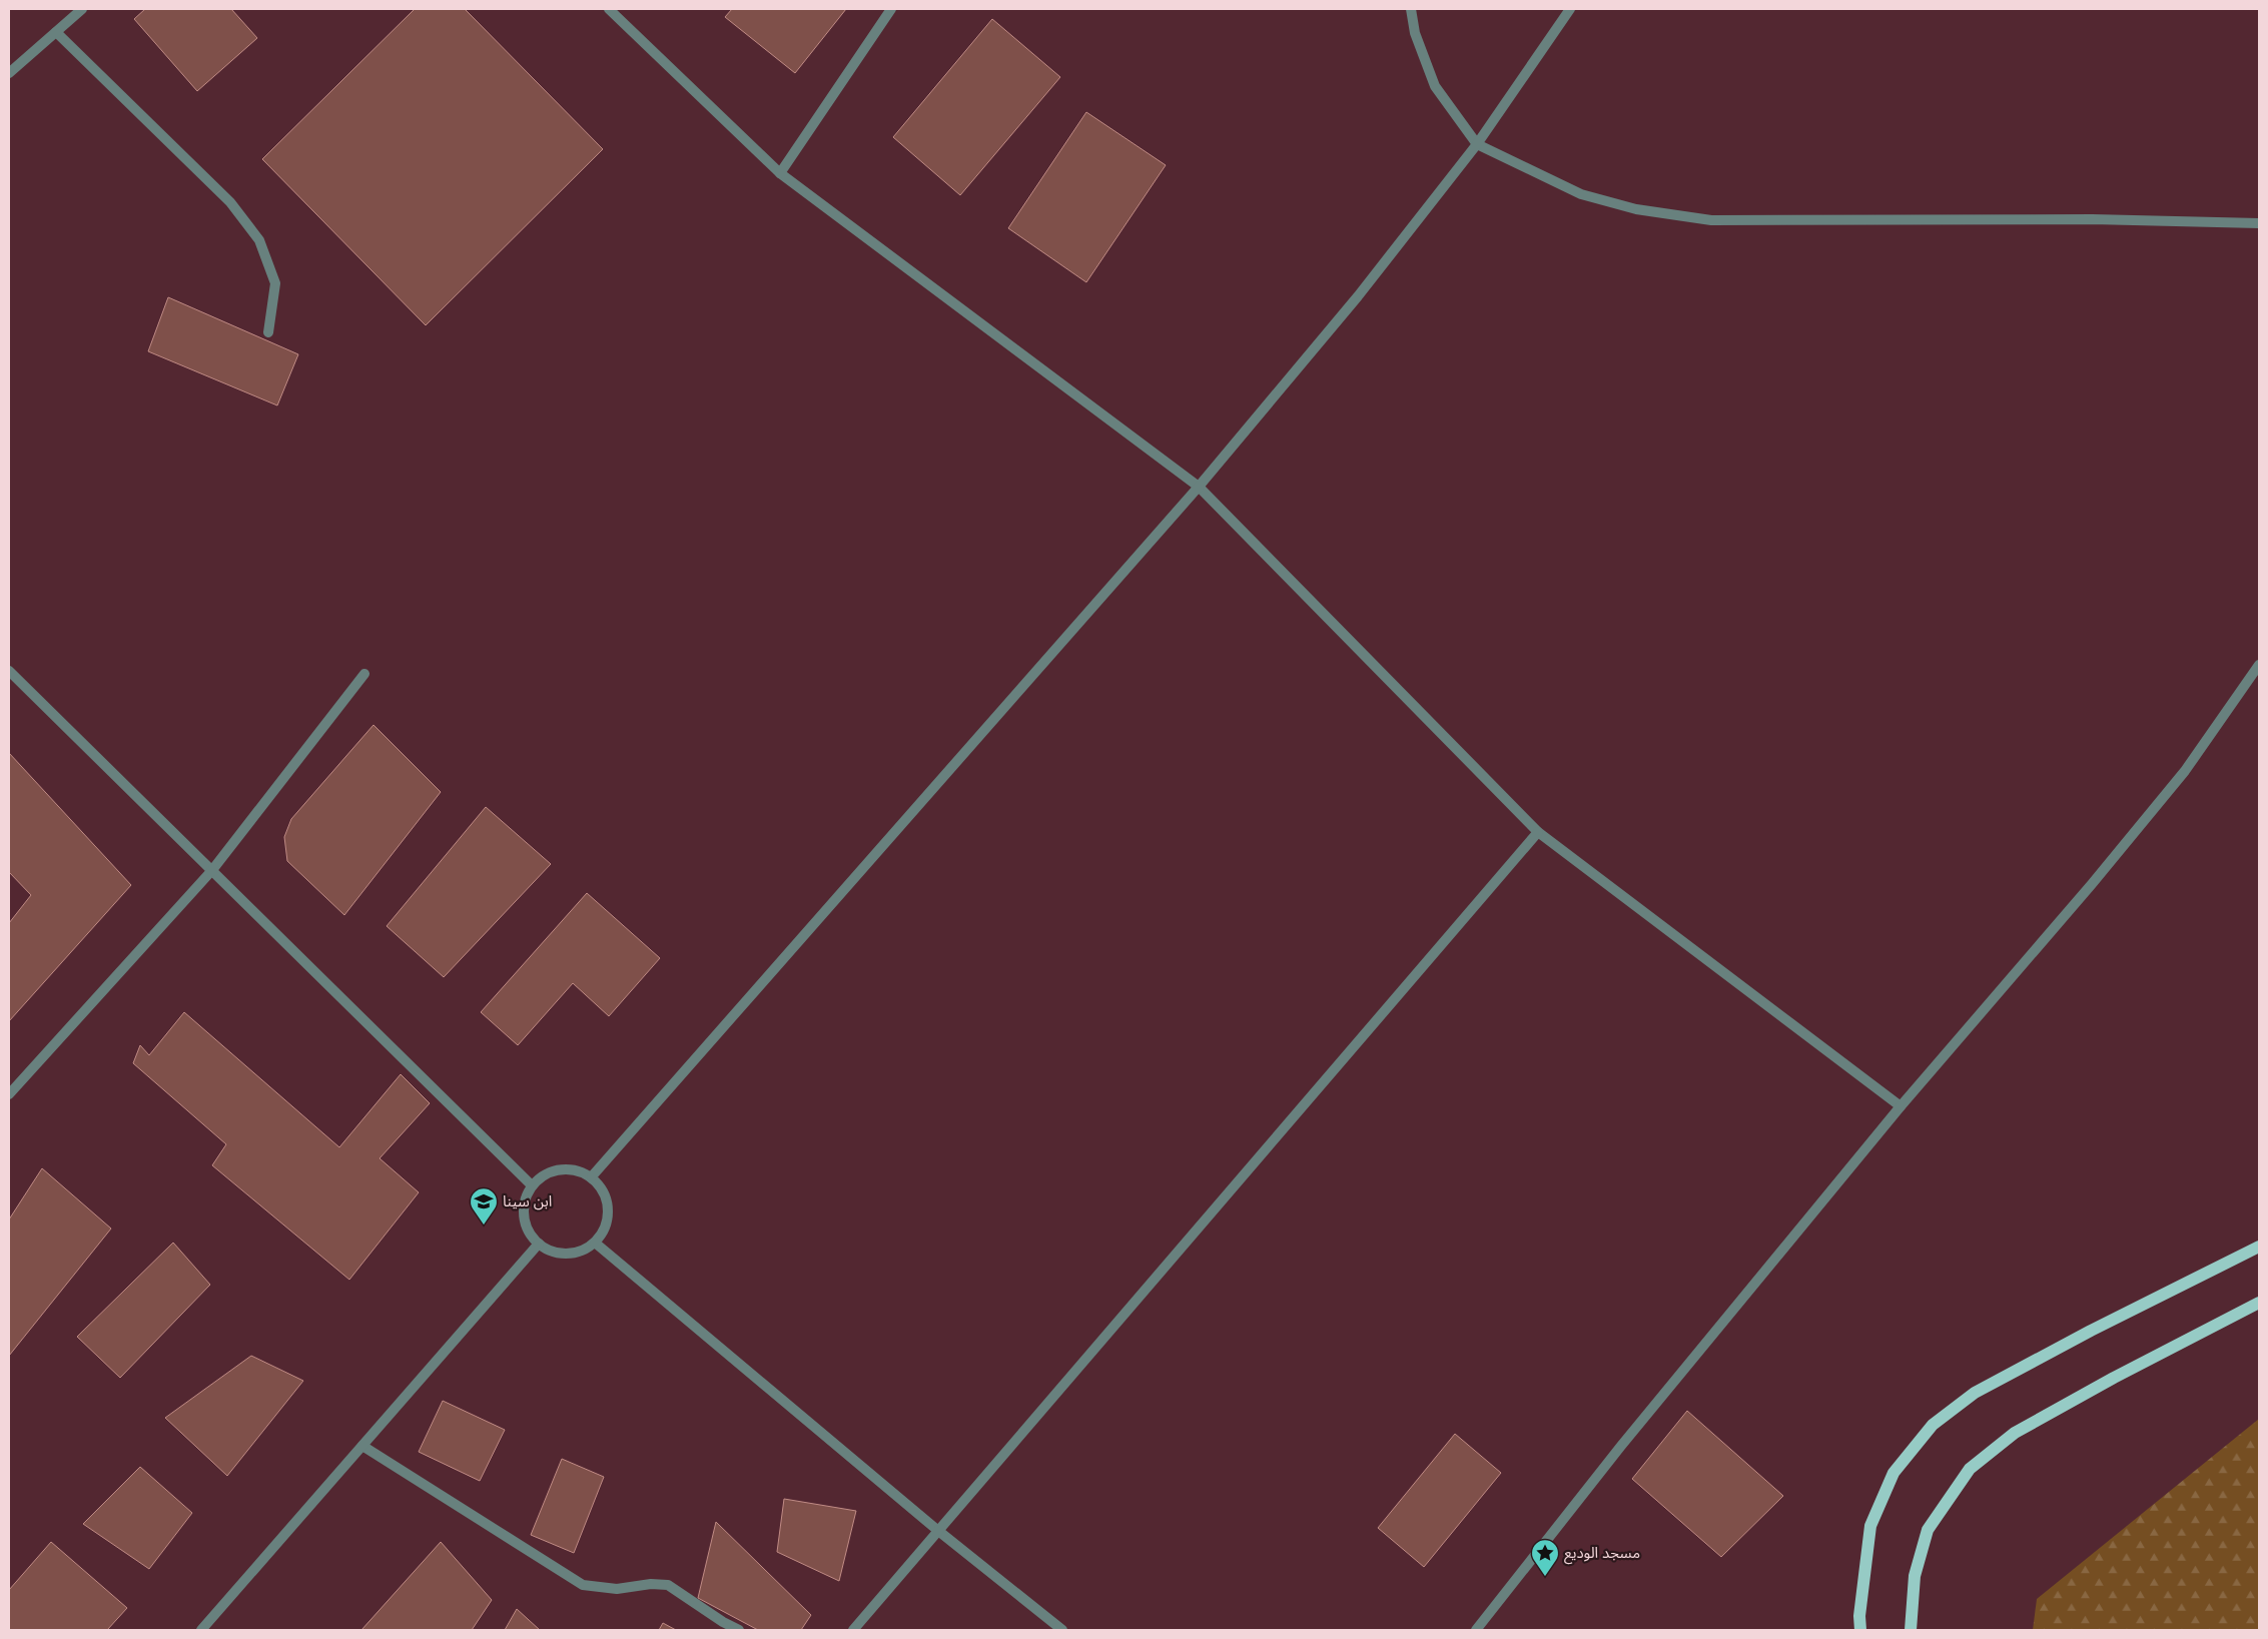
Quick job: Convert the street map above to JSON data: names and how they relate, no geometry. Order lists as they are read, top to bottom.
{
  "places": {
    "school or university": ["ابن سينا"],
    "place": ["مسجد الوديع"]
  }
}
